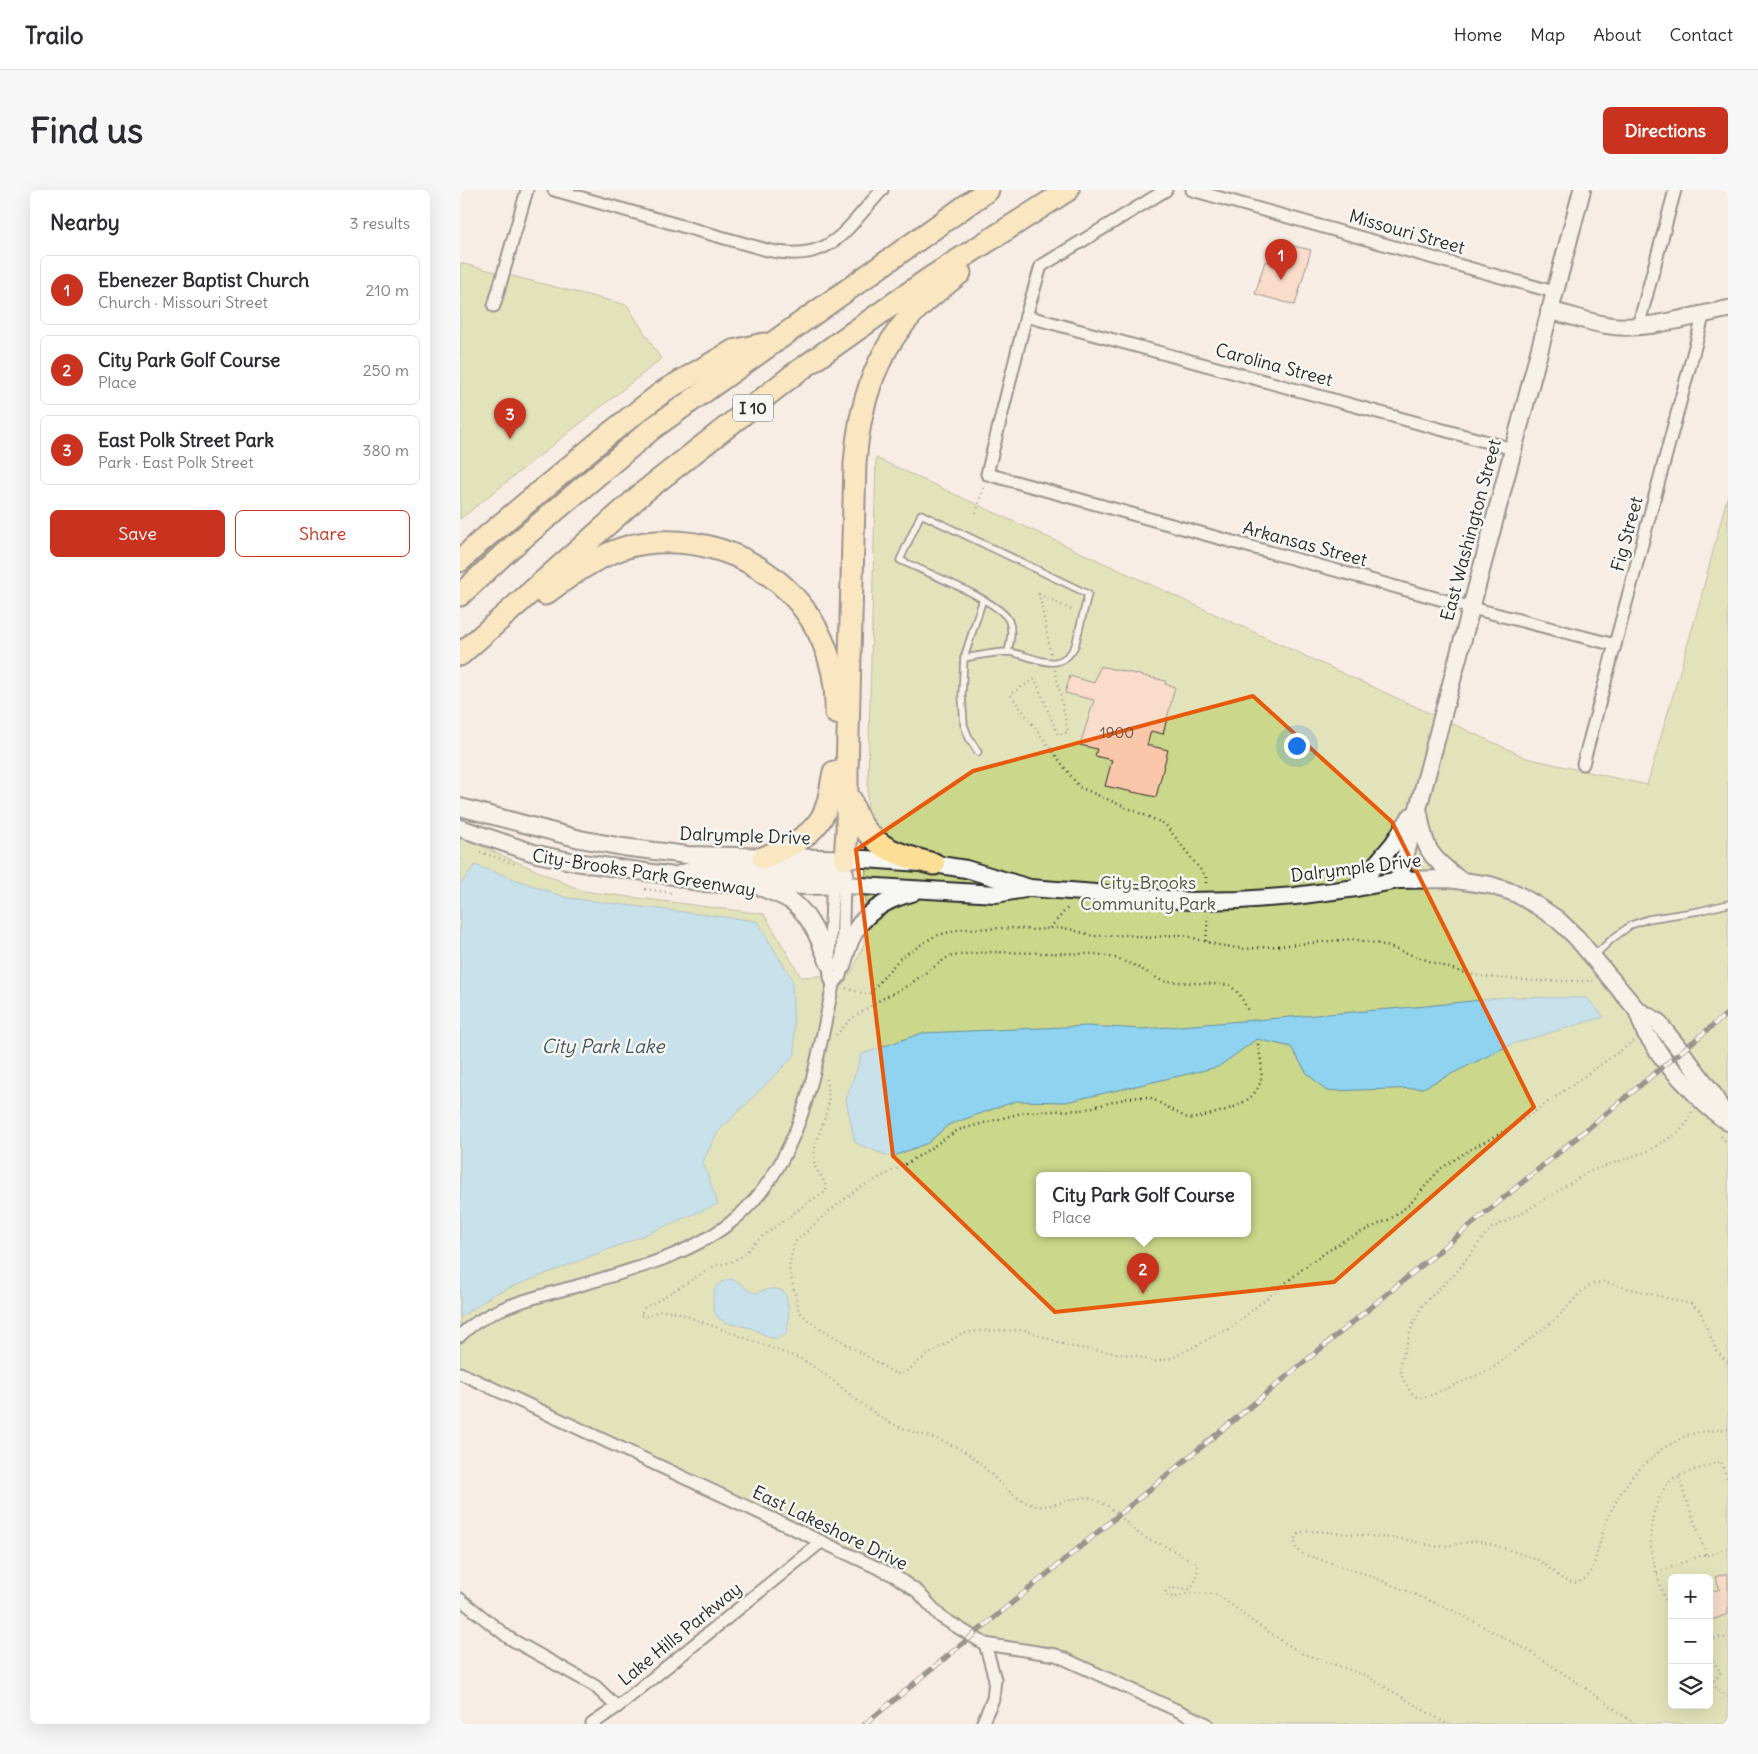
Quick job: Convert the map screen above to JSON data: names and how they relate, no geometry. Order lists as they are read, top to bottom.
{
  "streets": {
    "highway": ["I 10"],
    "street": [
      "Missouri Street",
      "Carolina Street",
      "East Washington Street",
      "Fig Street",
      "Arkansas Street",
      "Dalrymple Drive",
      "East Lakeshore Drive",
      "Lake Hills Parkway"
    ],
    "path": ["City-Brooks Park Greenway"]
  },
  "crossings": [
    ["Missouri Street", "East Washington Street"],
    ["Carolina Street", "East Washington Street"],
    ["East Washington Street", "Arkansas Street"],
    ["East Washington Street", "Dalrymple Drive"],
    ["Fig Street", "Arkansas Street"],
    ["East Lakeshore Drive", "Lake Hills Parkway"]
  ],
  "water": ["City Park Lake"],
  "parks": ["City-Brooks Community Park"],
  "house_numbers": ["1900"],
  "page": {
    "header": "Trailo",
    "nav": [
      "Home",
      "Map",
      "About",
      "Contact"
    ],
    "buttons": [
      "Directions",
      ["Save", "Share"]
    ],
    "title": "Find us",
    "heading": ["Nearby", "3 results"],
    "pins": ["1", "3", "2"],
    "list": [
      {
        "mark": "1",
        "name": "Ebenezer Baptist Church",
        "note": "Church · Missouri Street",
        "value": "210 m"
      },
      {
        "mark": "2",
        "name": "City Park Golf Course",
        "note": "Place",
        "value": "250 m"
      },
      {
        "mark": "3",
        "name": "East Polk Street Park",
        "note": "Park · East Polk Street",
        "value": "380 m"
      }
    ],
    "popup": ["City Park Golf Course", "Place"],
    "map_buttons": ["+", "−"]
  }
}
